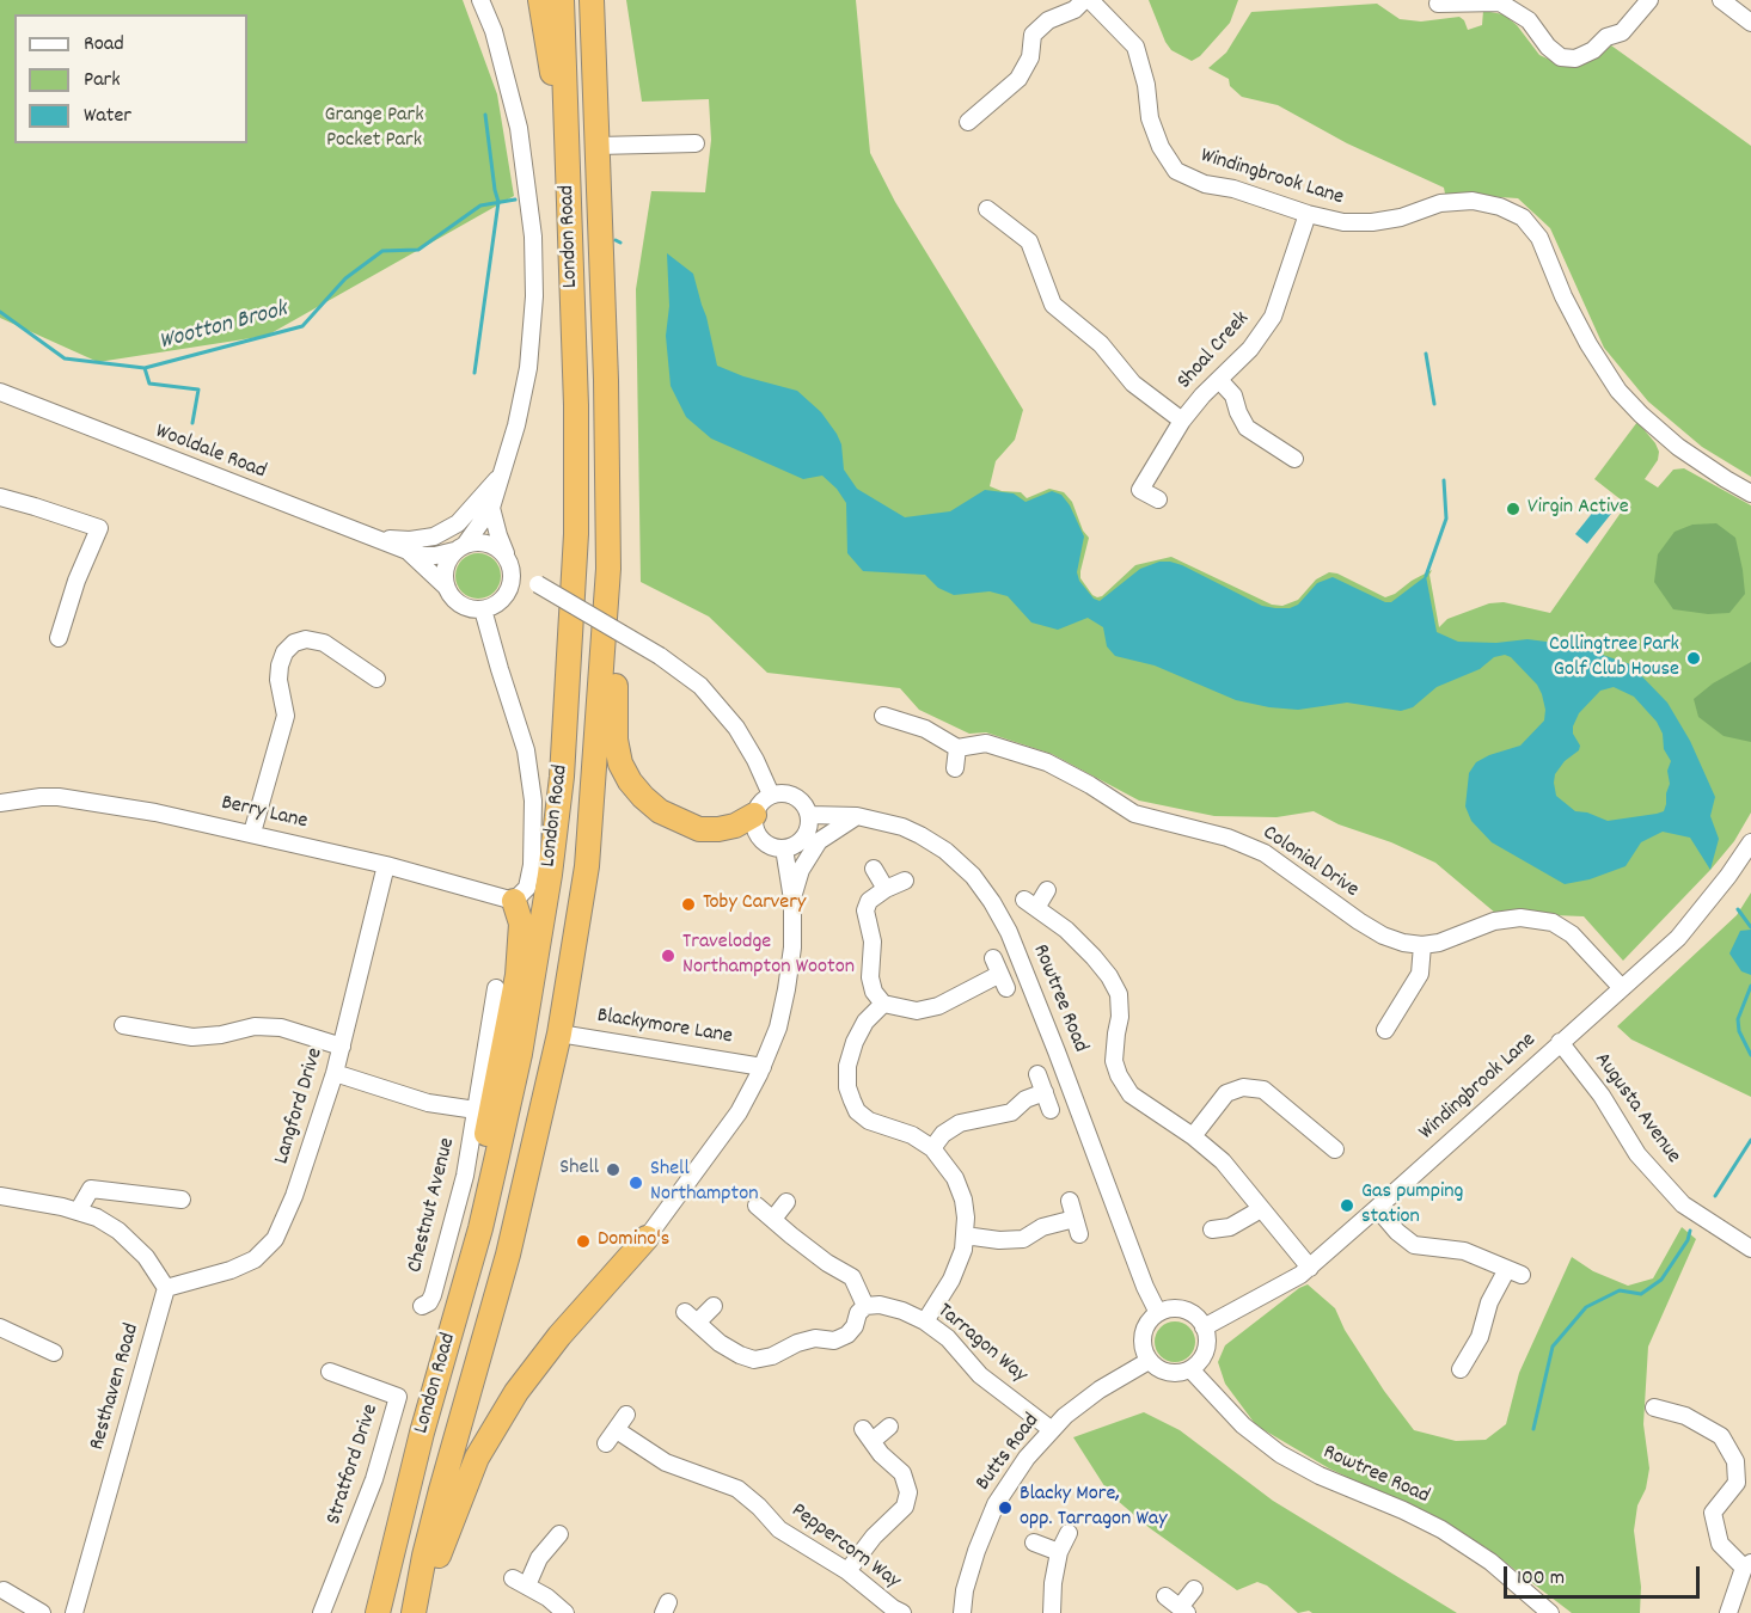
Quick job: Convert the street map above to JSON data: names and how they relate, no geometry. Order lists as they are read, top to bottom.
{
  "streets": {
    "highway": ["London Road"],
    "street": [
      "Windingbrook Lane",
      "Shoal Creek",
      "Wooldale Road",
      "Berry Lane",
      "Colonial Drive",
      "Rowtree Road",
      "Blackymore Lane",
      "Langford Drive",
      "Augusta Avenue",
      "Chestnut Avenue",
      "Tarragon Way",
      "Resthaven Road",
      "Butts Road",
      "Stratford Drive",
      "Peppercorn Way"
    ]
  },
  "crossings": [
    ["Windingbrook Lane", "Shoal Creek"],
    ["Windingbrook Lane", "Colonial Drive"],
    ["Windingbrook Lane", "Rowtree Road"],
    ["Windingbrook Lane", "Augusta Avenue"],
    ["Windingbrook Lane", "Butts Road"],
    ["London Road", "Blackymore Lane"],
    ["Berry Lane", "Langford Drive"],
    ["Rowtree Road", "Butts Road"],
    ["Langford Drive", "Chestnut Avenue"],
    ["Langford Drive", "Resthaven Road"],
    ["Tarragon Way", "Butts Road"]
  ],
  "water": ["Wootton Brook"],
  "parks": ["Grange Park Pocket Park"],
  "places": [
    "Virgin Active",
    "Collingtree Park Golf Club House",
    "Toby Carvery",
    "Travelodge Northampton Wooton",
    "Shell",
    "Shell Northampton",
    "Gas pumping station",
    "Domino's",
    "Blacky More, opp. Tarragon Way"
  ],
  "legend": ["Road", "Park", "Water"],
  "scale_bar": "100 m"
}
